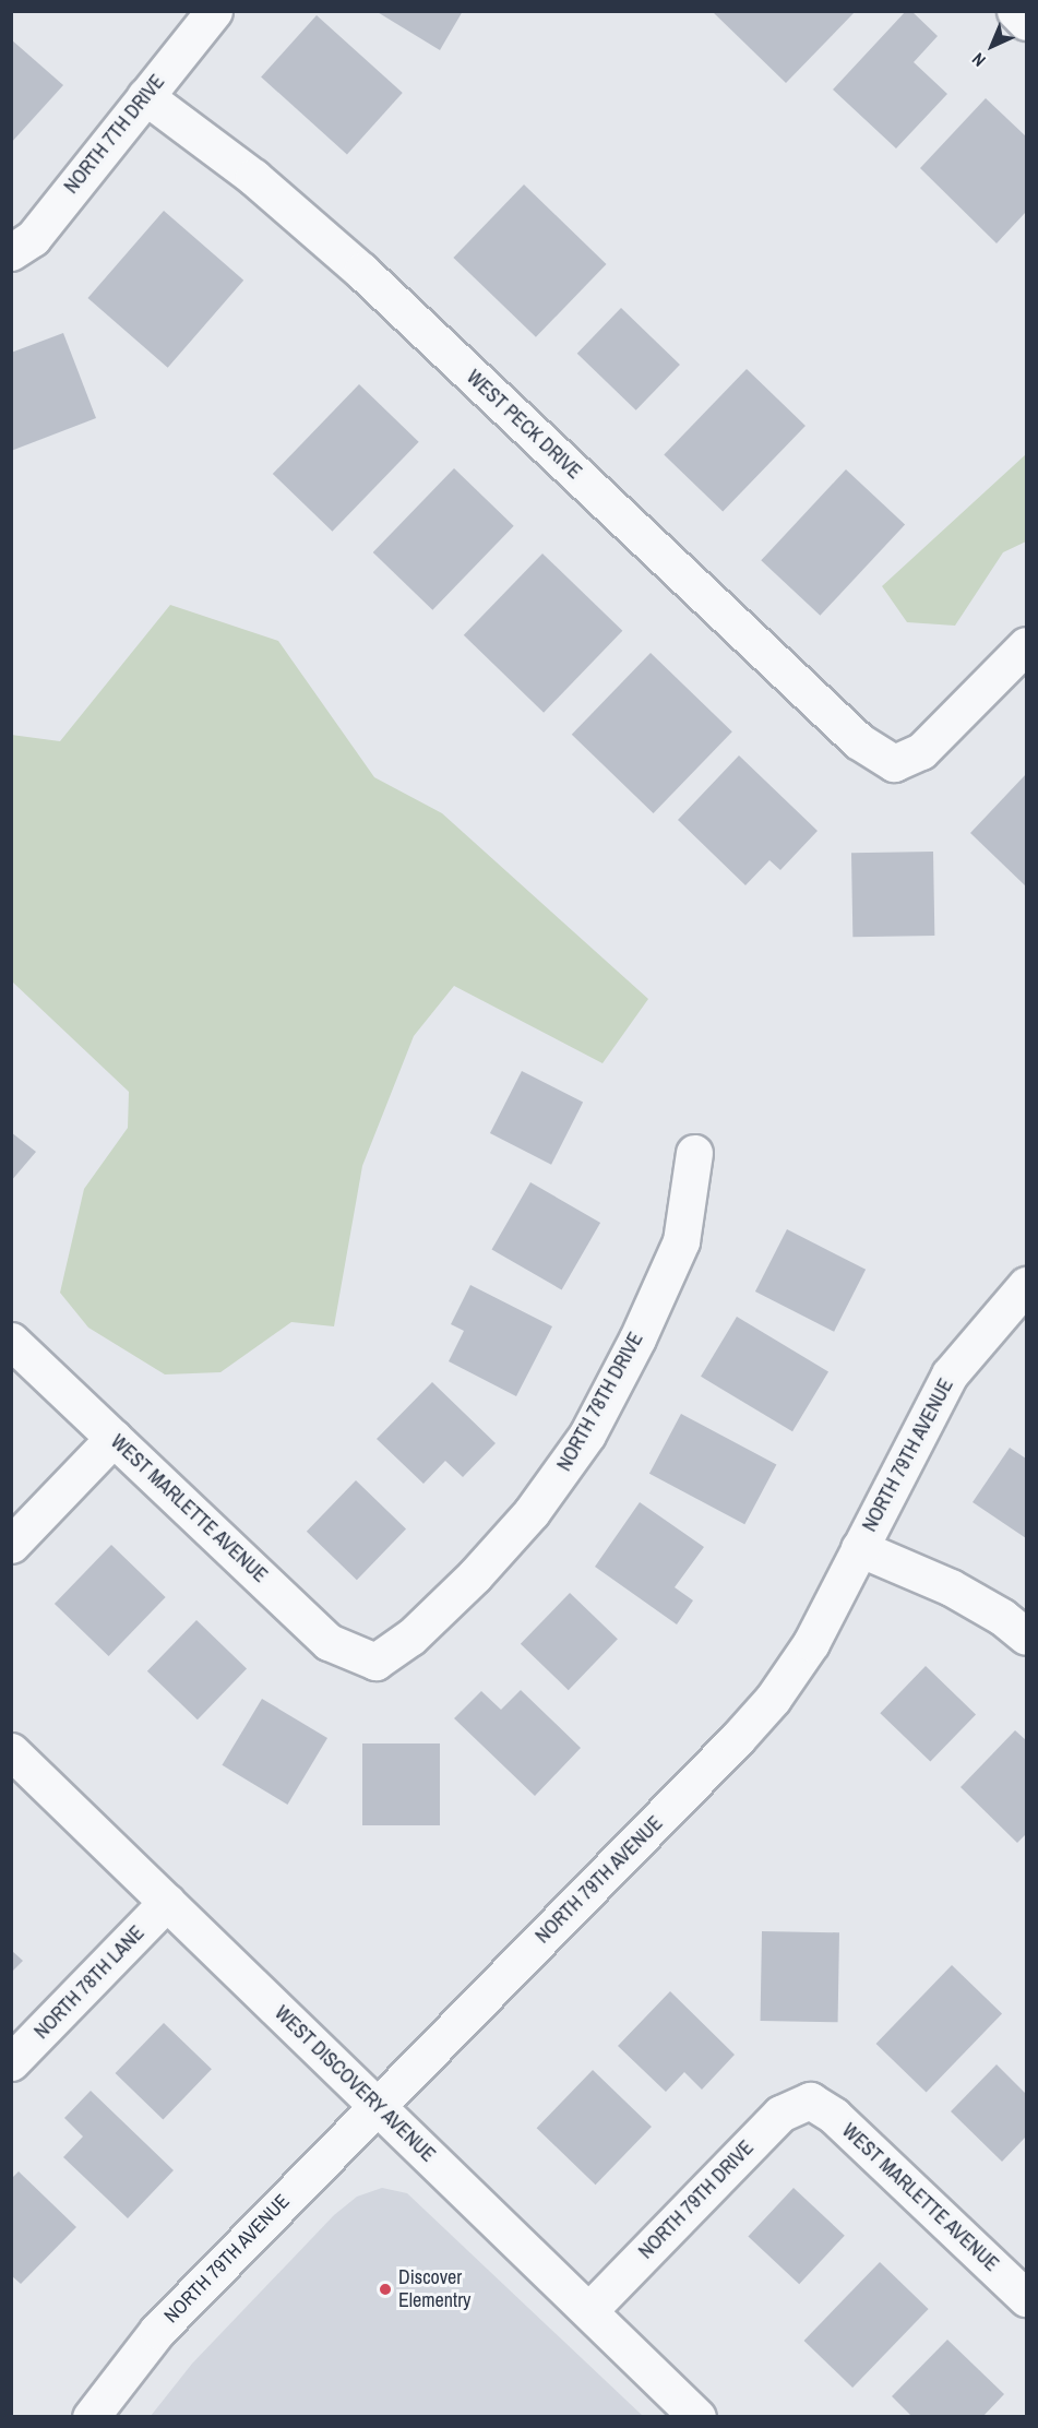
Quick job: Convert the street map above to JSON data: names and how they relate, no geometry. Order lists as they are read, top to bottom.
{
  "streets": {
    "street": [
      "NORTH 7TH DRIVE",
      "WEST PECK DRIVE",
      "NORTH 78TH DRIVE",
      "NORTH 79TH AVENUE",
      "WEST MARLETTE AVENUE",
      "NORTH 78TH LANE",
      "WEST DISCOVERY AVENUE",
      "NORTH 79TH DRIVE"
    ]
  },
  "crossings": [
    ["NORTH 7TH DRIVE", "WEST PECK DRIVE"],
    ["NORTH 78TH DRIVE", "WEST MARLETTE AVENUE"],
    ["NORTH 79TH AVENUE", "WEST DISCOVERY AVENUE"],
    ["WEST MARLETTE AVENUE", "NORTH 79TH DRIVE"],
    ["NORTH 78TH LANE", "WEST DISCOVERY AVENUE"],
    ["WEST DISCOVERY AVENUE", "NORTH 79TH DRIVE"]
  ],
  "places": ["Discover Elementry"],
  "north": "bottom left"
}
